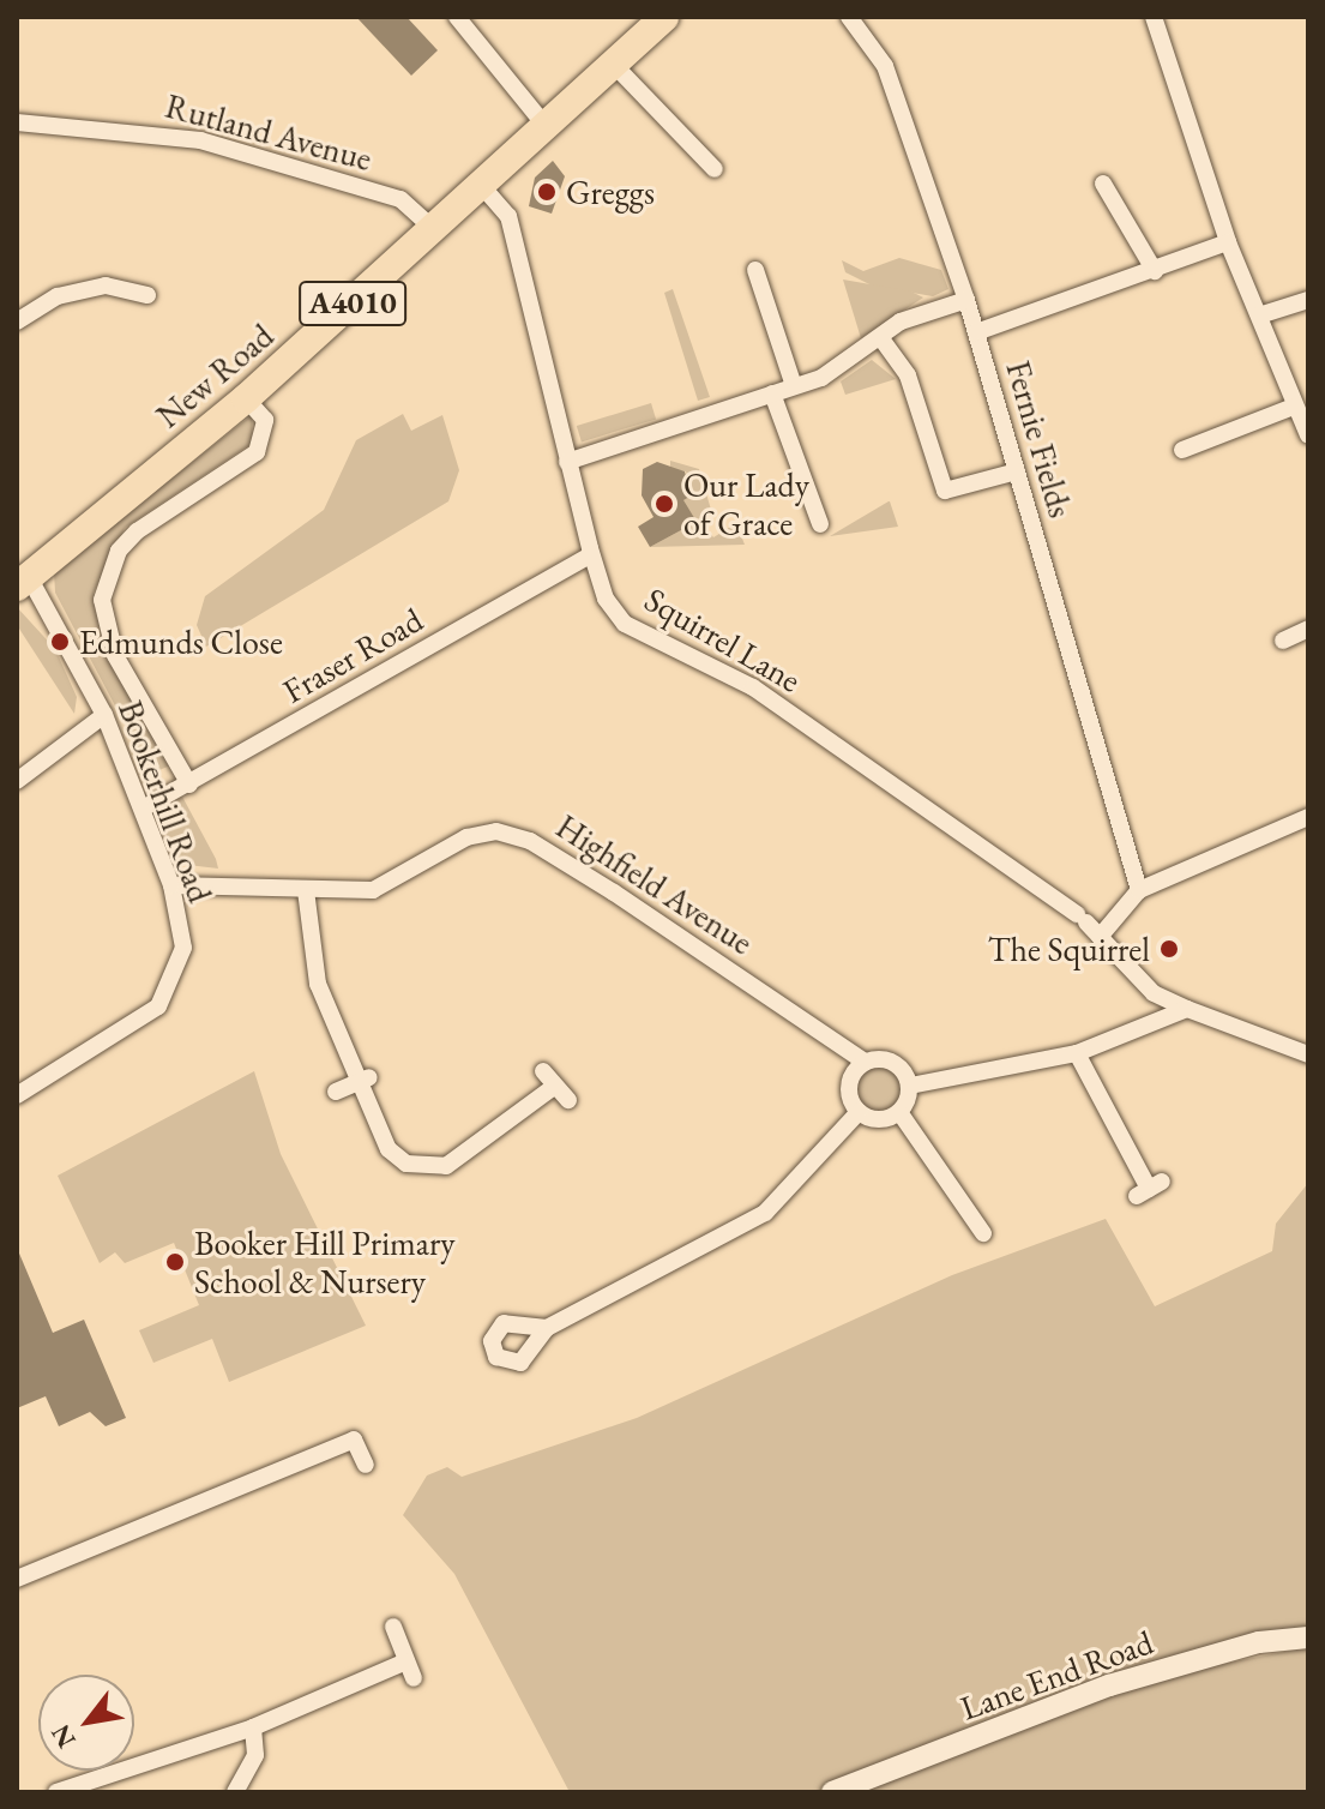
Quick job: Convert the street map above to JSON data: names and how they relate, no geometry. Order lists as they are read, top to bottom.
{
  "streets": {
    "highway": ["A4010", "New Road"],
    "street": [
      "Rutland Avenue",
      "Fernie Fields",
      "Squirrel Lane",
      "Fraser Road",
      "Bookerhill Road",
      "Highfield Avenue",
      "Lane End Road"
    ]
  },
  "crossings": [
    ["Rutland Avenue", "New Road"],
    ["New Road", "Squirrel Lane"],
    ["New Road", "Bookerhill Road"],
    ["Squirrel Lane", "Fraser Road"],
    ["Fraser Road", "Bookerhill Road"],
    ["Bookerhill Road", "Highfield Avenue"]
  ],
  "places": [
    "Greggs",
    "Our Lady of Grace",
    "Edmunds Close",
    "The Squirrel",
    "Booker Hill Primary School & Nursery"
  ],
  "north": "bottom left"
}
